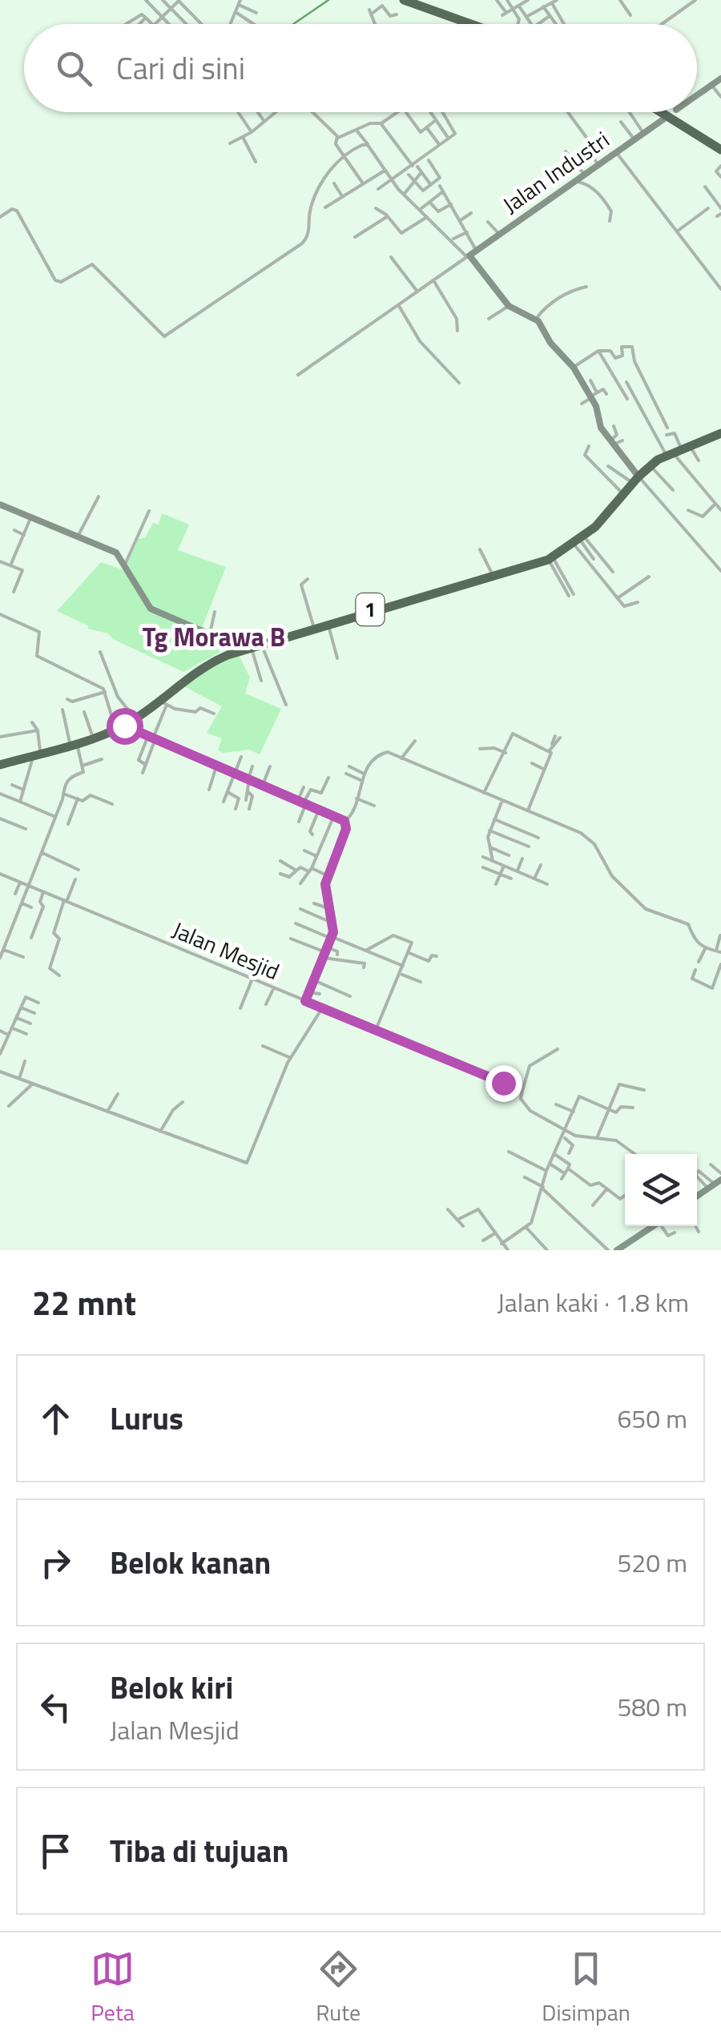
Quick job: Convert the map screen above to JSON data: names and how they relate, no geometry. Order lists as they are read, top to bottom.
{
  "streets": {
    "highway": ["1"],
    "street": ["Jalan Industri", "Jalan Mesjid"]
  },
  "districts": ["Tg Morawa B"],
  "page": {
    "search": "Cari di sini",
    "heading": ["22 mnt", "Jalan kaki · 1.8 km"],
    "list": [
      ["Lurus", "650 m"],
      ["Belok kanan", "520 m"],
      ["Belok kiri", "Jalan Mesjid", "580 m"],
      "Tiba di tujuan"
    ],
    "nav": ["Peta", "Rute", "Disimpan"]
  }
}
